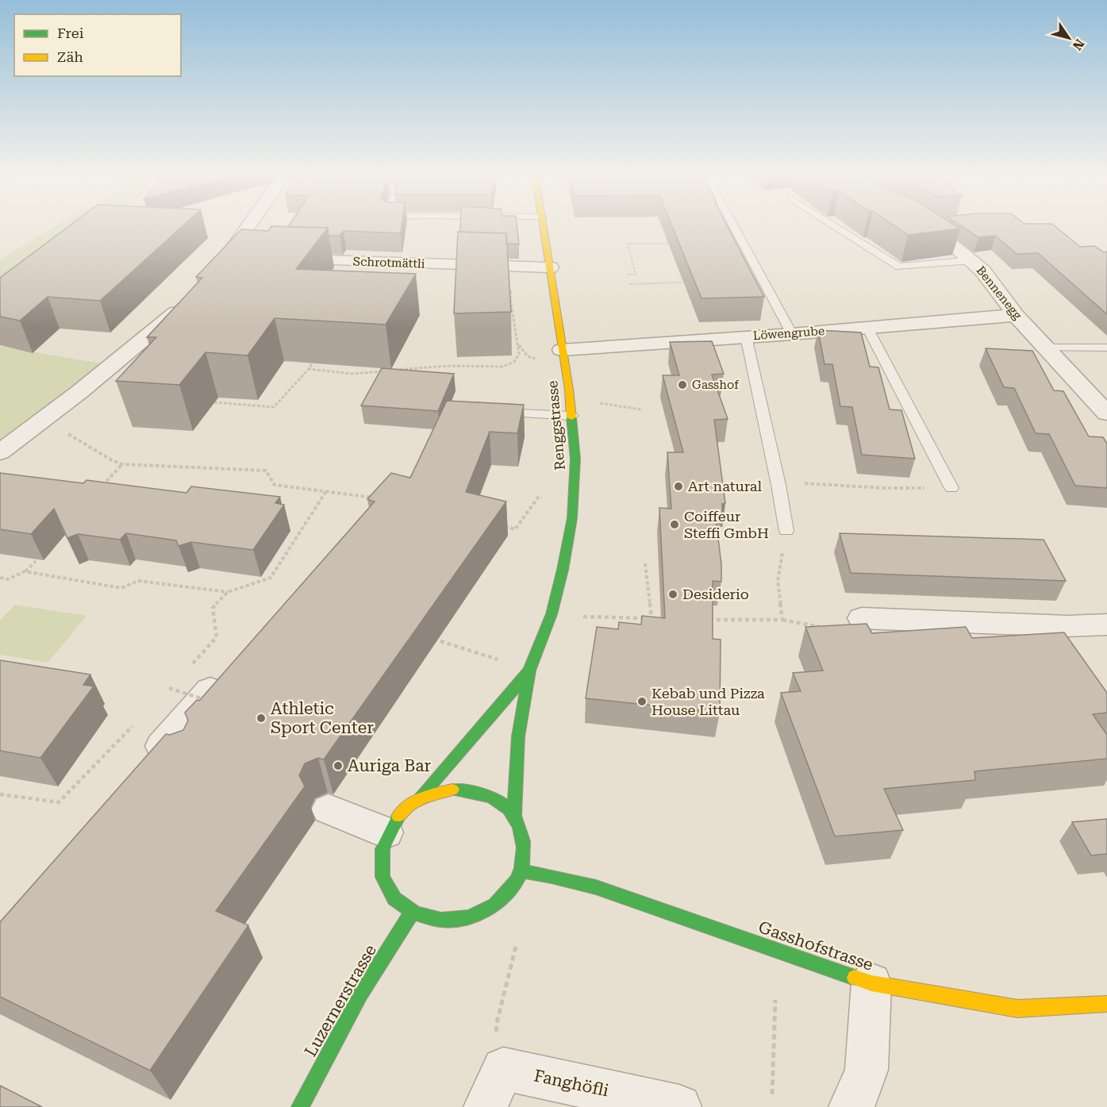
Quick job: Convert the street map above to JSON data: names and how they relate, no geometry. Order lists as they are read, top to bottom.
{
  "streets": {
    "main road": ["Renggstrasse", "Gasshofstrasse", "Luzernerstrasse"],
    "street": [
      "Schrotmättli",
      "Bennenegg",
      "Löwengrube",
      "Fanghöfli"
    ]
  },
  "crossings": [
    ["Schrotmättli", "Renggstrasse"],
    ["Bennenegg", "Löwengrube"],
    ["Löwengrube", "Renggstrasse"],
    ["Renggstrasse", "Gasshofstrasse"],
    ["Renggstrasse", "Luzernerstrasse"],
    ["Gasshofstrasse", "Luzernerstrasse"]
  ],
  "places": [
    "Gasshof",
    "Art natural",
    "Coiffeur Steffi GmbH",
    "Desiderio",
    "Kebab und Pizza House Littau",
    "Athletic Sport Center",
    "Auriga Bar"
  ],
  "legend": ["Frei", "Zäh"],
  "north": "bottom right"
}
